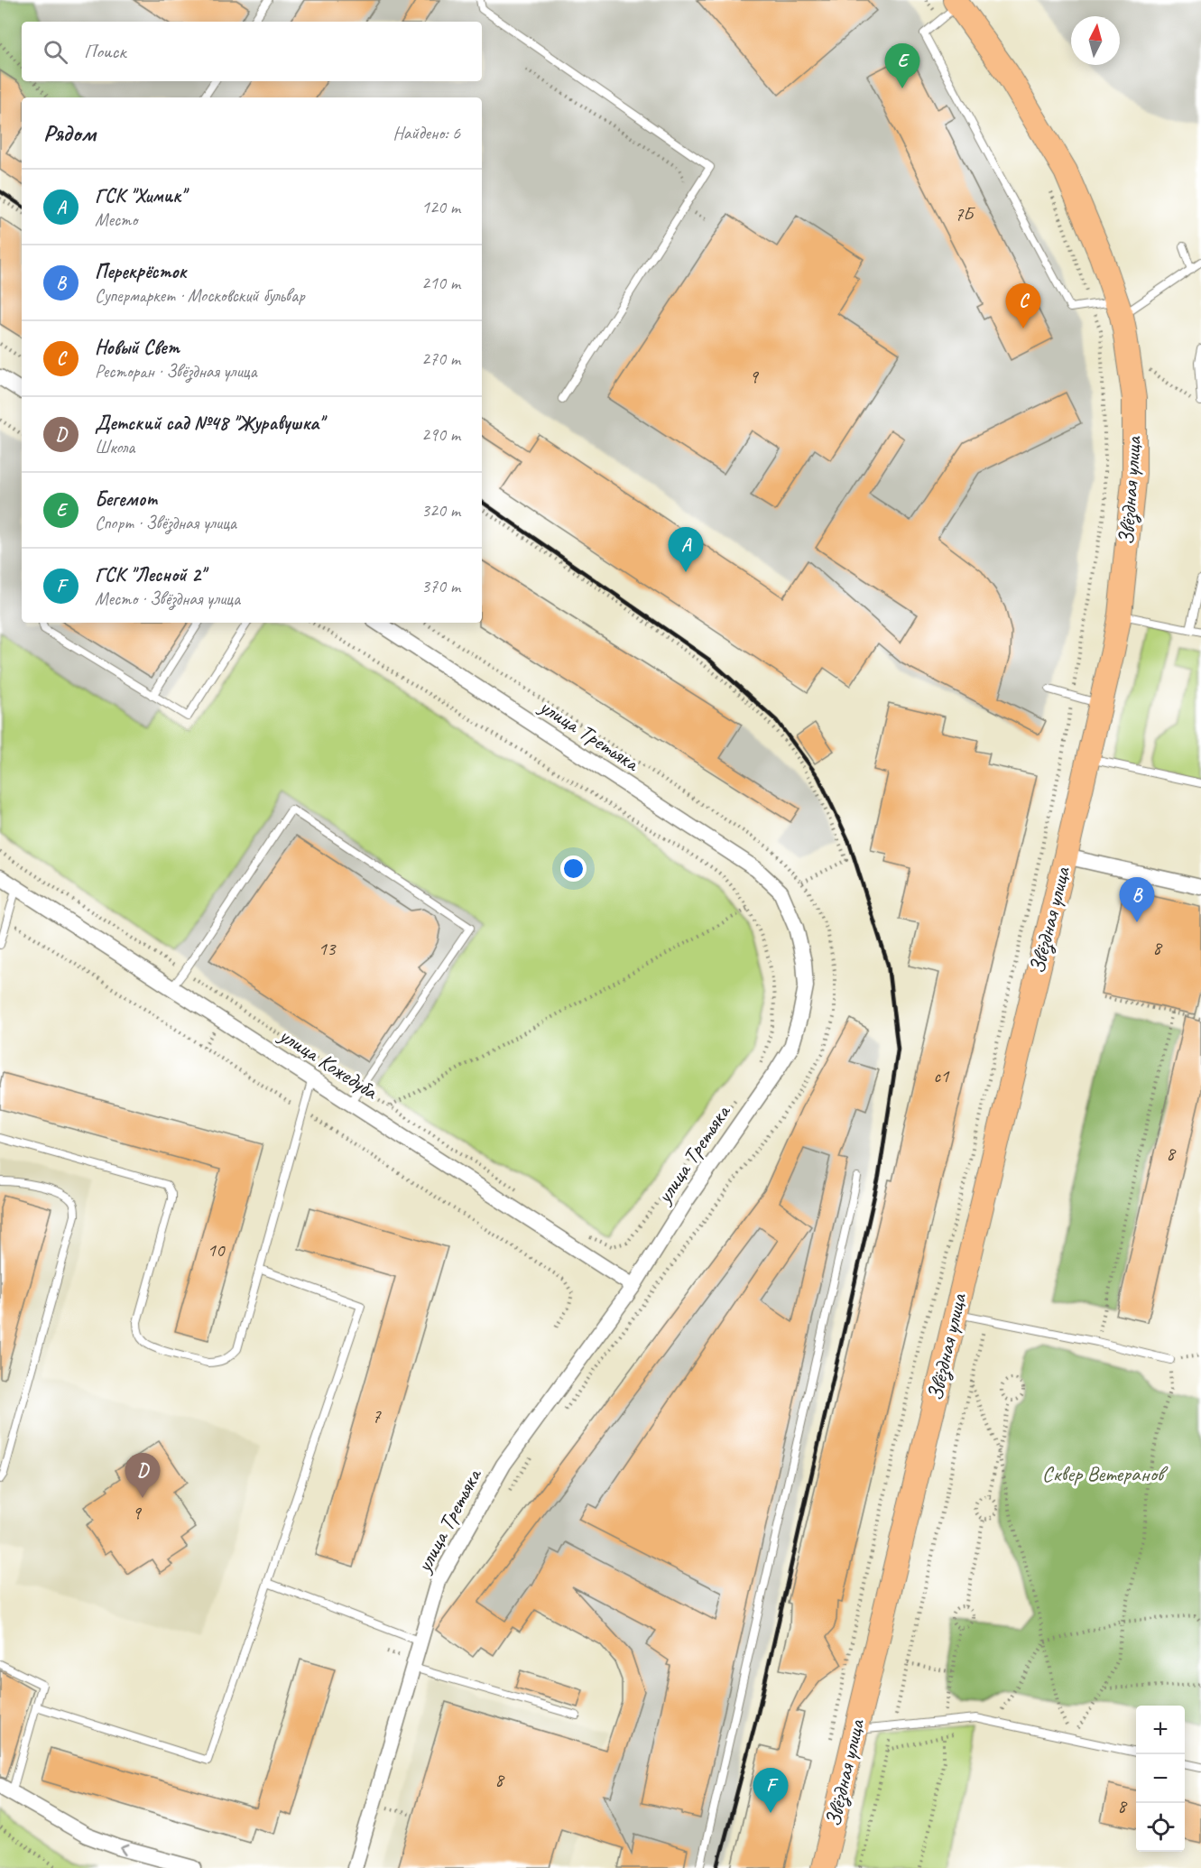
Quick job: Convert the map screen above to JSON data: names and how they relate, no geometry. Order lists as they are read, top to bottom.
{
  "streets": {
    "main road": ["Звёздная улица"],
    "street": ["улица Третьяка", "улица Кожедуба"]
  },
  "crossings": [
    ["улица Третьяка", "улица Кожедуба"]
  ],
  "parks": ["Сквер Ветеранов"],
  "house_numbers": [
    "7Б",
    "9",
    "8",
    "13",
    "c1",
    "8",
    "10",
    "7",
    "9",
    "8",
    "8"
  ],
  "north": "top",
  "page": {
    "search": "Поиск",
    "pins": [
      "E",
      "C",
      "A",
      "B",
      "D",
      "F"
    ],
    "heading": ["Рядом", "Найдено: 6"],
    "list": [
      {
        "mark": "A",
        "name": "ГСК \"Химик\"",
        "note": "Место",
        "value": "120 m"
      },
      {
        "mark": "B",
        "name": "Перекрёсток",
        "note": "Супермаркет · Московский бульвар",
        "value": "210 m"
      },
      {
        "mark": "C",
        "name": "Новый Свет",
        "note": "Ресторан · Звёздная улица",
        "value": "270 m"
      },
      {
        "mark": "D",
        "name": "Детский сад №48 \"Журавушка\"",
        "note": "Школа",
        "value": "290 m"
      },
      {
        "mark": "E",
        "name": "Бегемот",
        "note": "Спорт · Звёздная улица",
        "value": "320 m"
      },
      {
        "mark": "F",
        "name": "ГСК \"Лесной 2\"",
        "note": "Место · Звёздная улица",
        "value": "370 m"
      }
    ],
    "map_buttons": ["+", "−"]
  }
}
